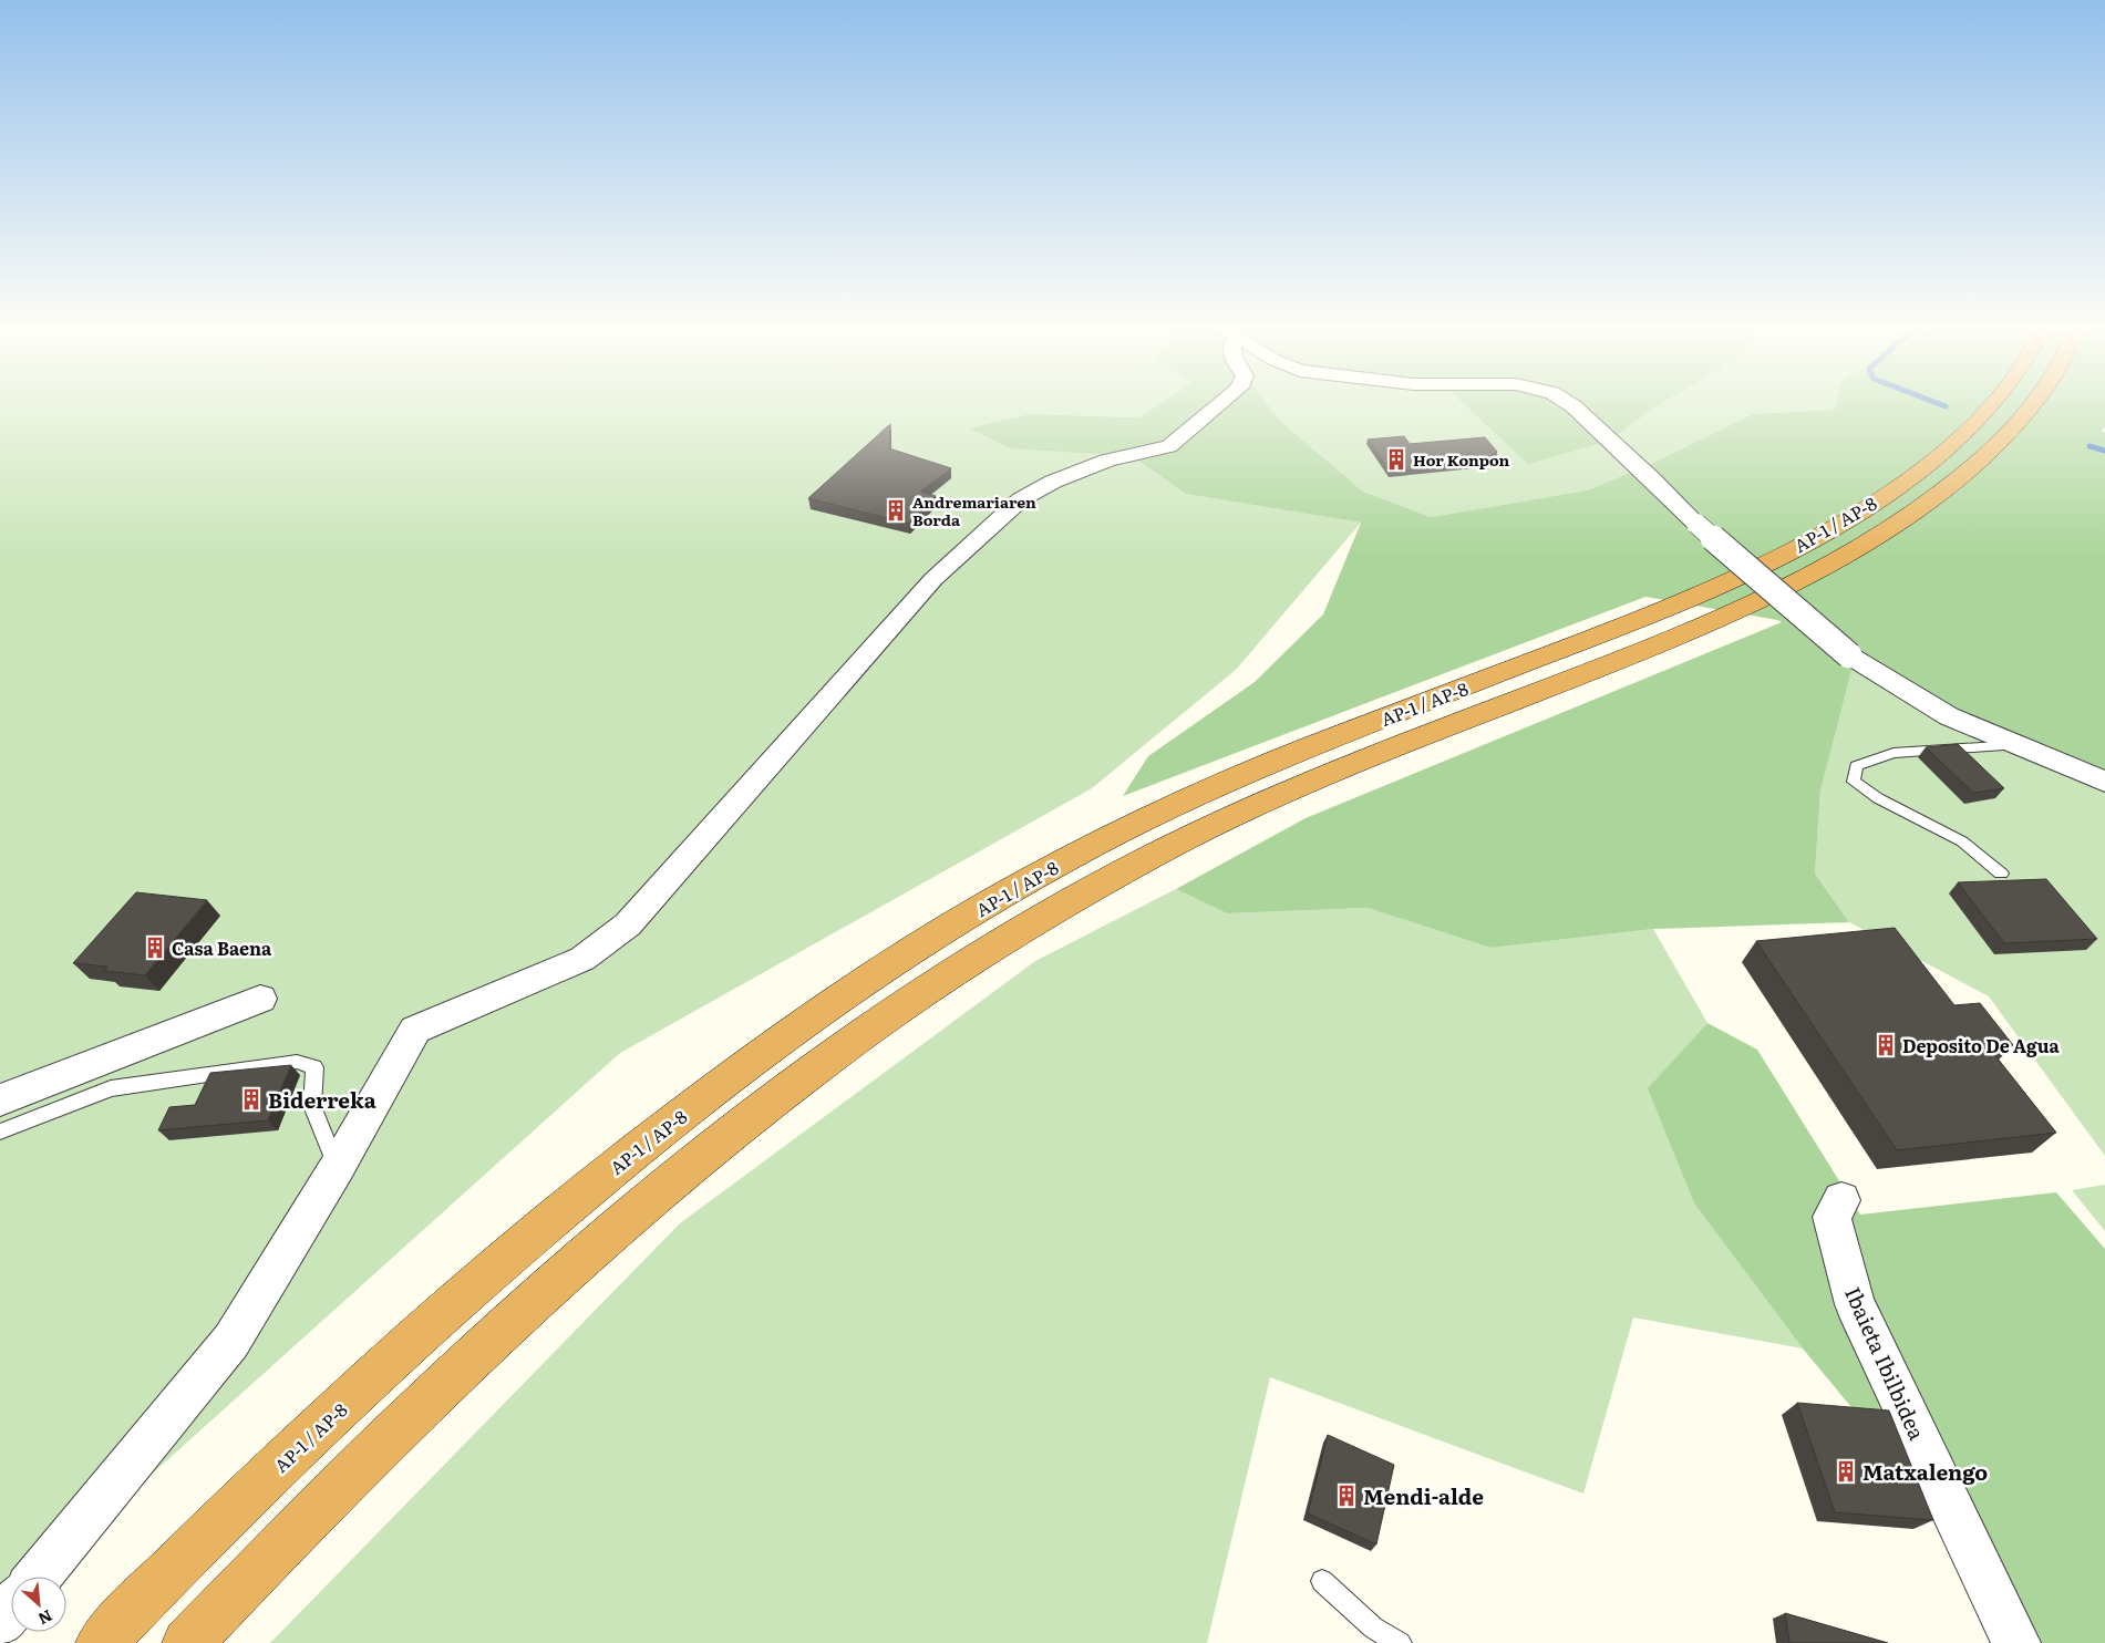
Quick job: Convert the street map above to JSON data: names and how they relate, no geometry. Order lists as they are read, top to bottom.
{
  "streets": {
    "highway": ["AP-1 / AP-8"],
    "street": ["Ibaieta Ibilbidea"]
  },
  "places": {
    "building": [
      "Hor Konpon",
      "Andremariaren Borda",
      "Casa Baena",
      "Deposito De Agua",
      "Biderreka",
      "Matxalengo",
      "Mendi-alde"
    ]
  },
  "north": "bottom right"
}
